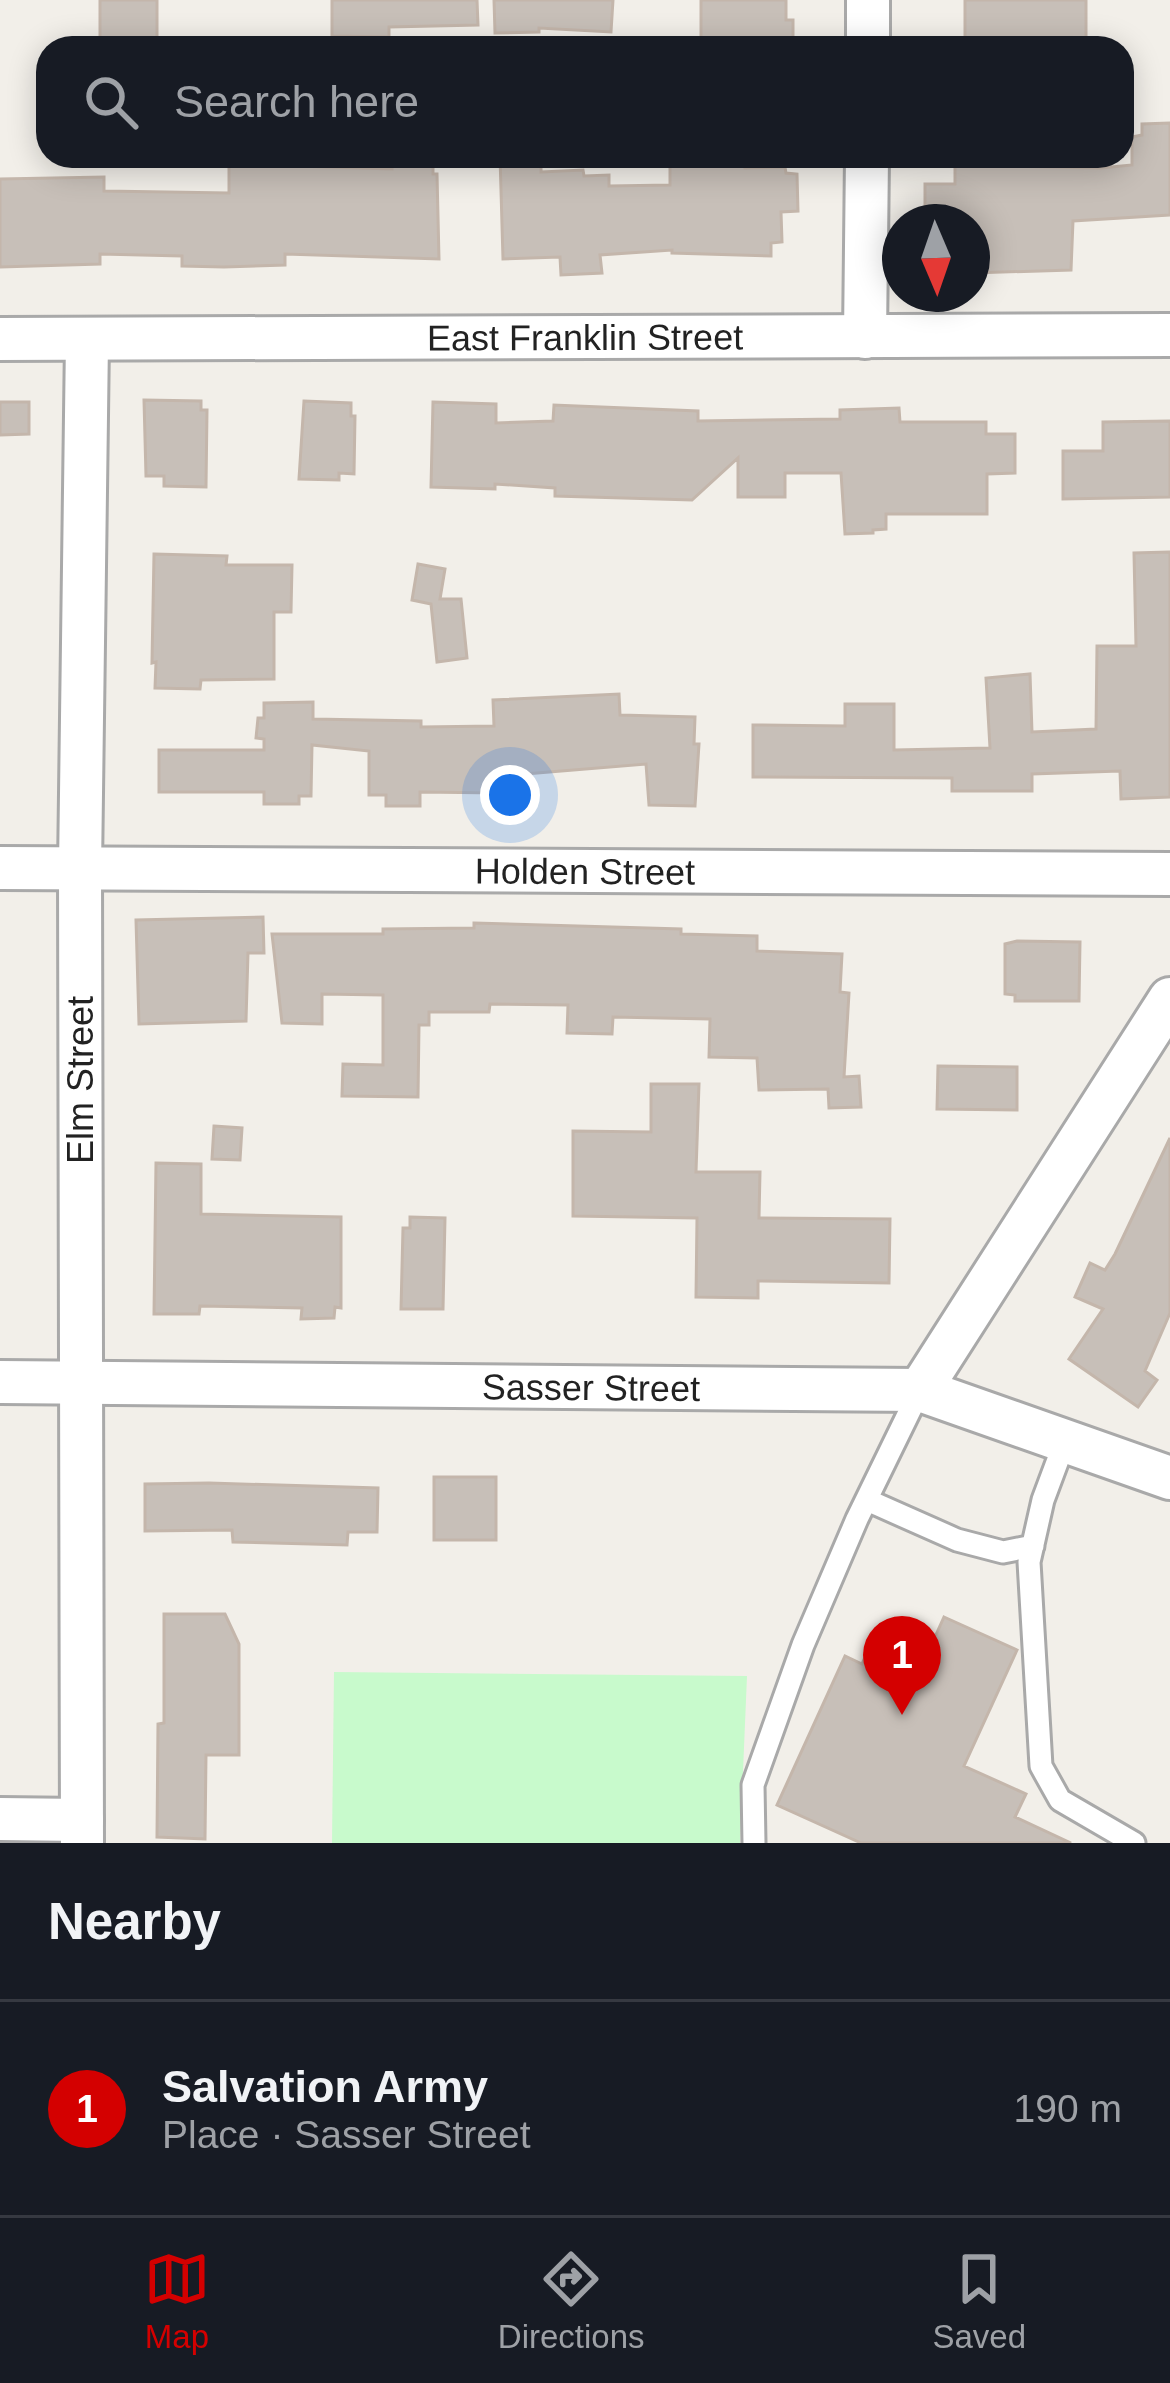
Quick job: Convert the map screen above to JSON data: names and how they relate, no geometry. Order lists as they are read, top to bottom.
{
  "streets": {
    "street": [
      "East Franklin Street",
      "Holden Street",
      "Elm Street",
      "Sasser Street"
    ]
  },
  "crossings": [
    ["East Franklin Street", "Elm Street"],
    ["Holden Street", "Elm Street"],
    ["Elm Street", "Sasser Street"]
  ],
  "north": "bottom",
  "page": {
    "search": "Search here",
    "pins": "1",
    "heading": "Nearby",
    "list": [
      {
        "mark": "1",
        "name": "Salvation Army",
        "note": "Place · Sasser Street",
        "value": "190 m"
      }
    ],
    "nav": ["Map", "Directions", "Saved"]
  }
}
